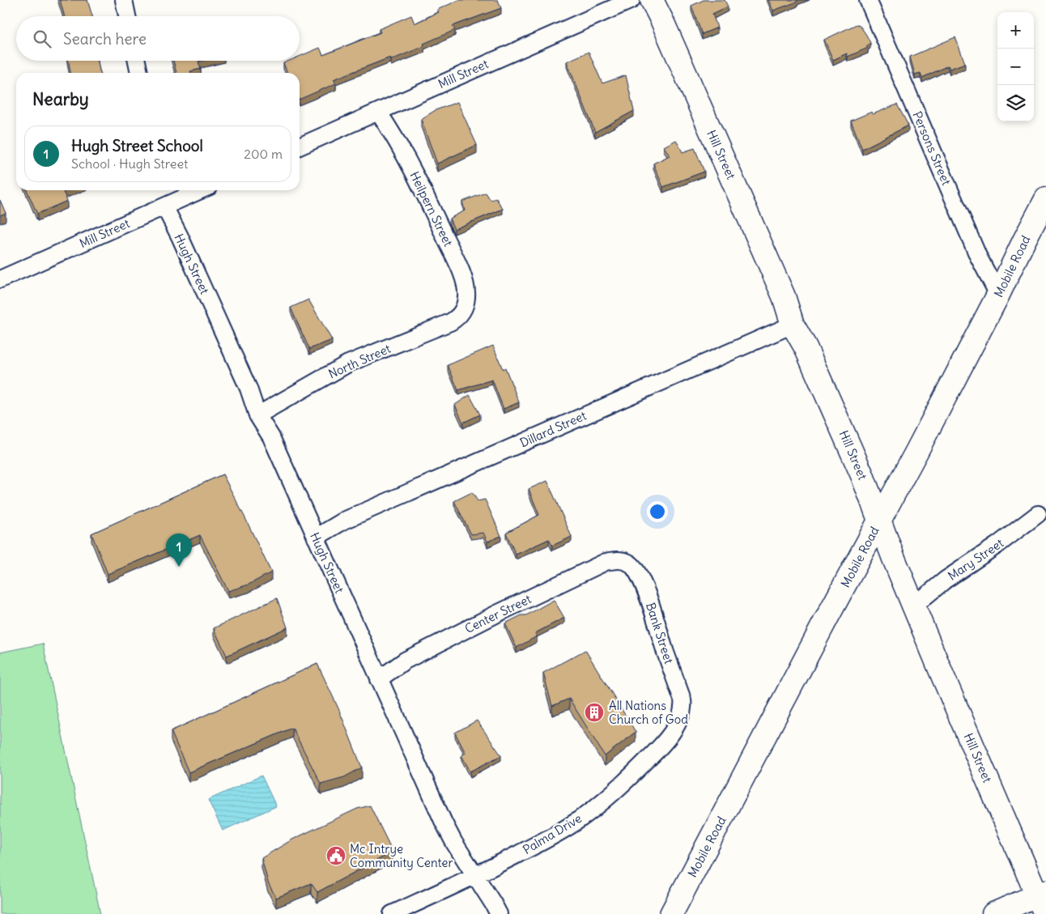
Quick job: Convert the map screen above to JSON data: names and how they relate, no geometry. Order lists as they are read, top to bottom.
{
  "streets": {
    "street": [
      "Mill Street",
      "Persons Street",
      "Hill Street",
      "Heilpern Street",
      "Hugh Street",
      "Mobile Road",
      "North Street",
      "Dillard Street",
      "Mary Street",
      "Center Street",
      "Bank Street",
      "Palma Drive"
    ]
  },
  "crossings": [
    ["Mill Street", "Heilpern Street"],
    ["Mill Street", "Hugh Street"],
    ["Persons Street", "Mobile Road"],
    ["Hill Street", "Mobile Road"],
    ["Hill Street", "Dillard Street"],
    ["Hill Street", "Mary Street"],
    ["Heilpern Street", "North Street"],
    ["Hugh Street", "North Street"],
    ["Hugh Street", "Dillard Street"],
    ["Hugh Street", "Center Street"],
    ["Hugh Street", "Palma Drive"],
    ["Center Street", "Bank Street"],
    ["Bank Street", "Palma Drive"]
  ],
  "places": {
    "building": ["All Nations Church of God"],
    "public building": ["Mc Intrye Community Center"]
  },
  "page": {
    "map_buttons": ["+", "−"],
    "search": "Search here",
    "heading": "Nearby",
    "list": [
      {
        "mark": "1",
        "name": "Hugh Street School",
        "note": "School · Hugh Street",
        "value": "200 m"
      }
    ],
    "pins": "1"
  }
}
